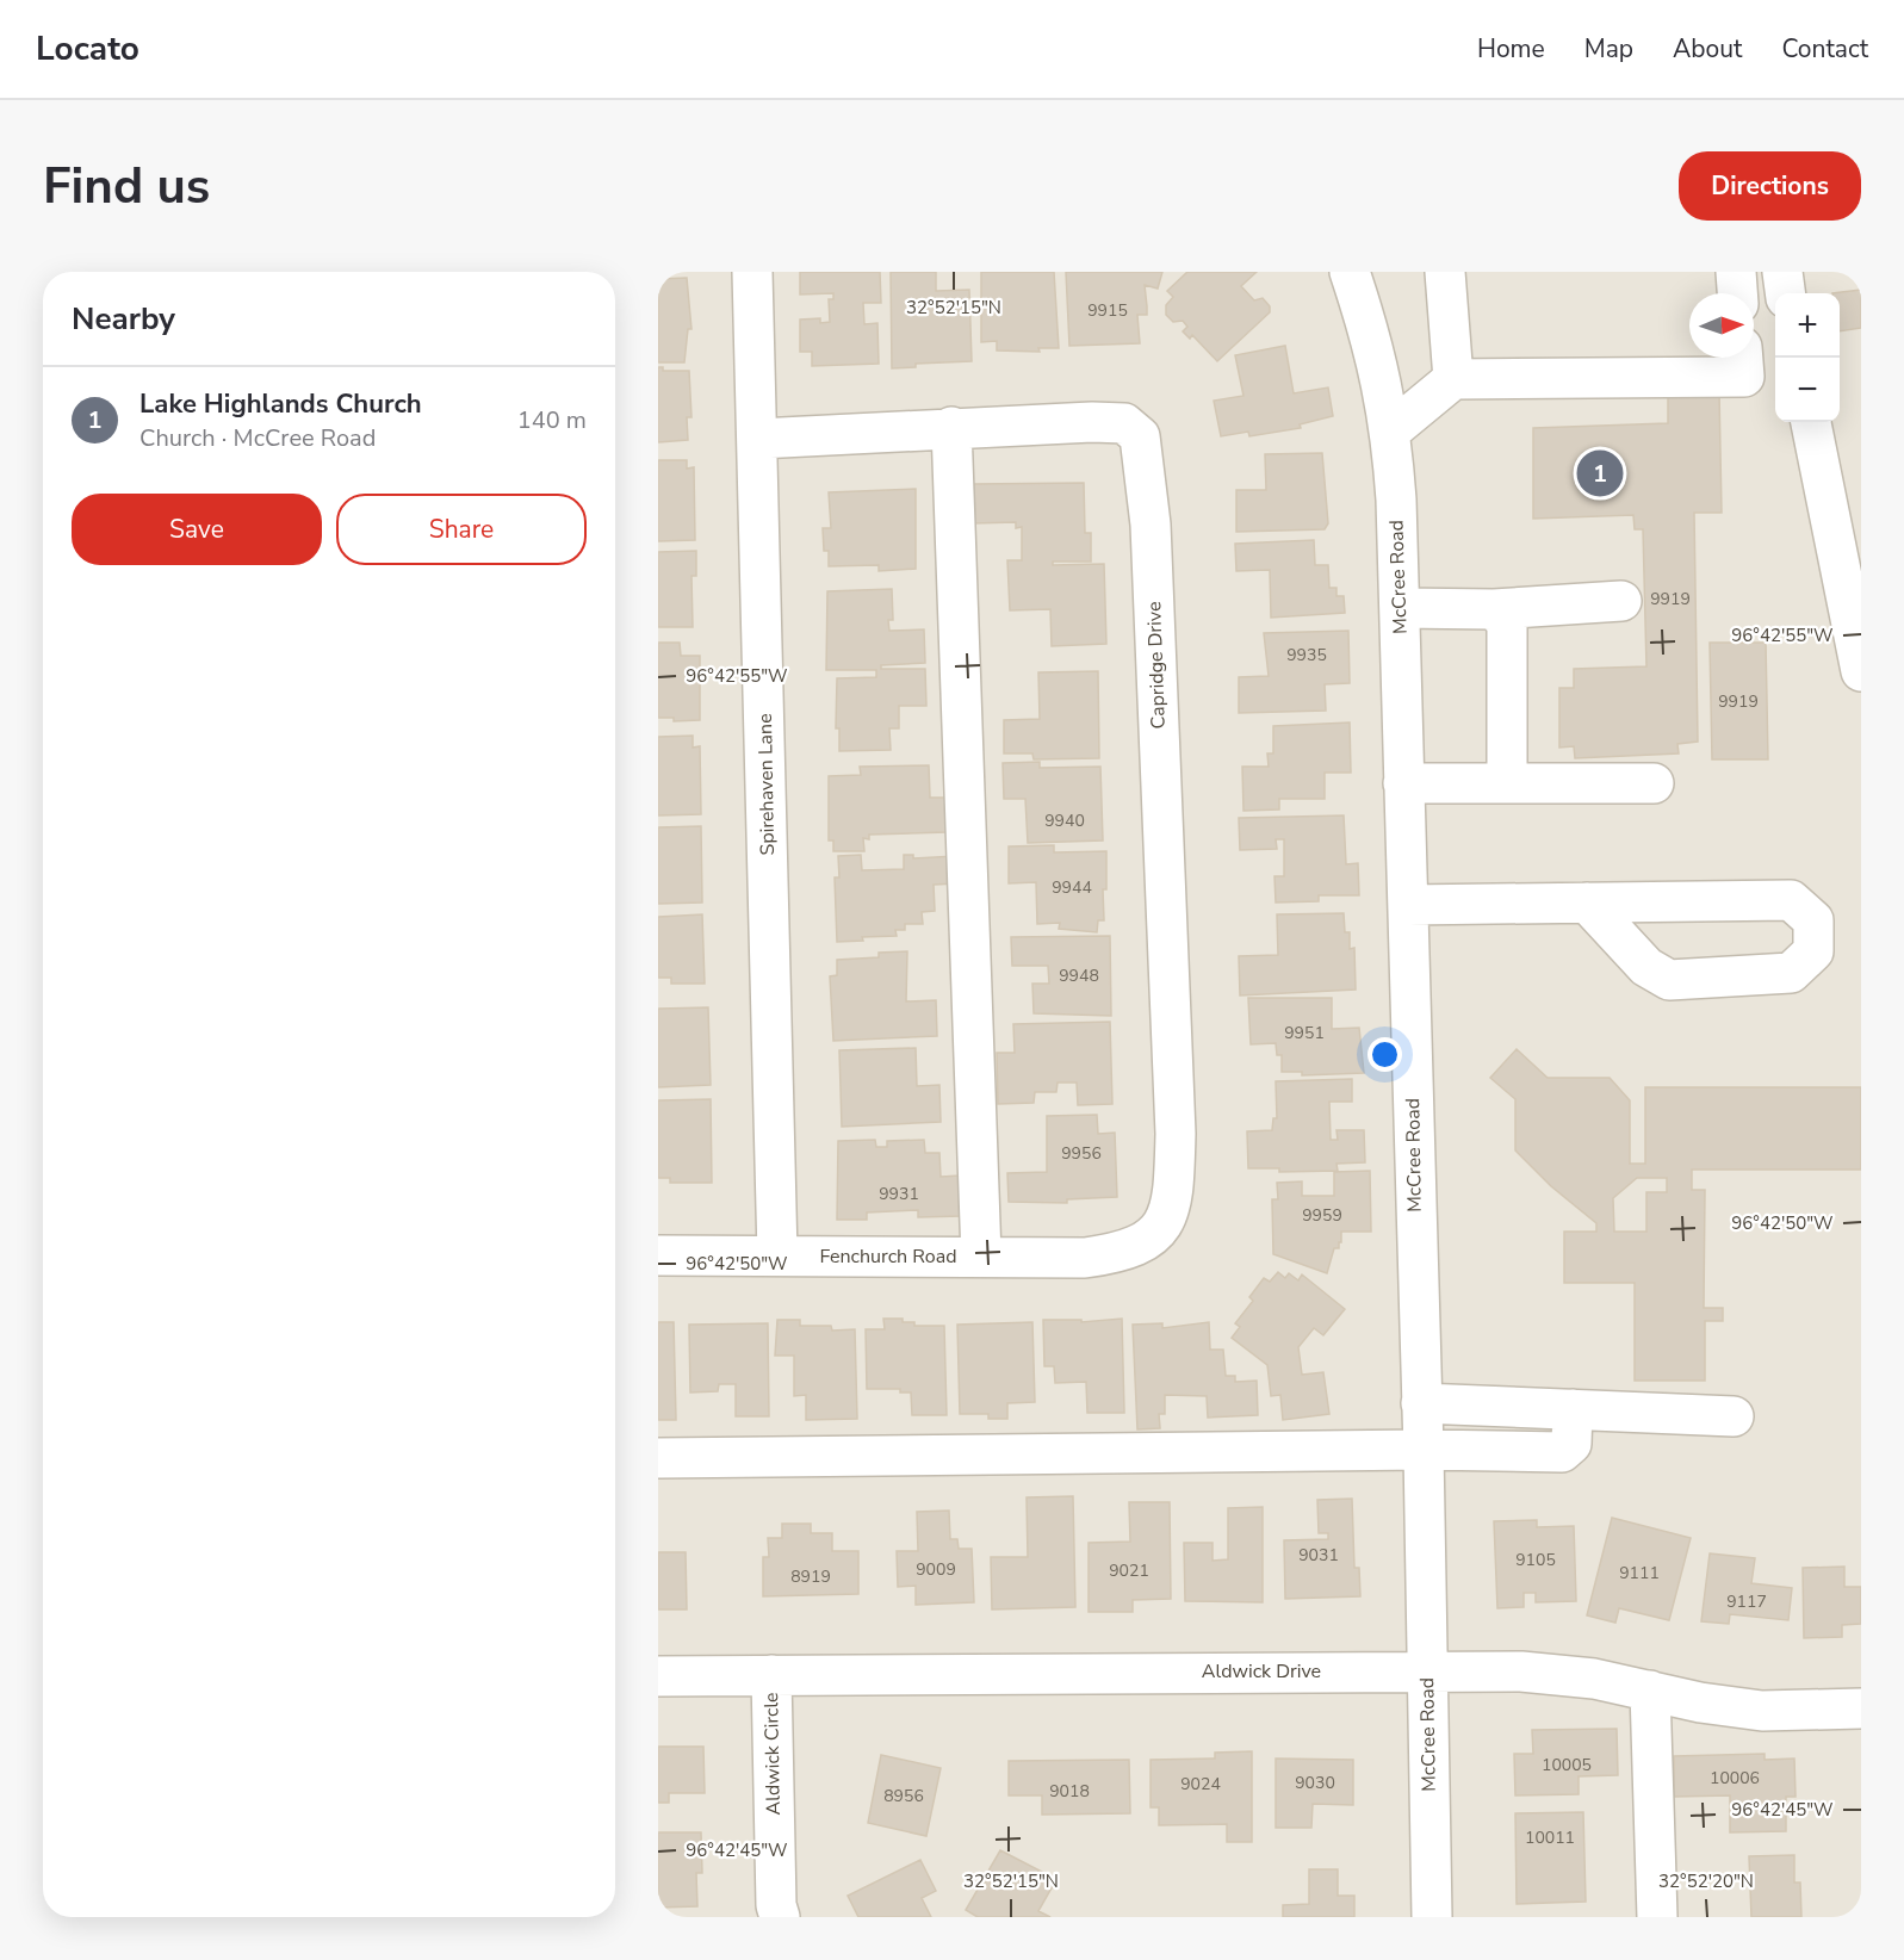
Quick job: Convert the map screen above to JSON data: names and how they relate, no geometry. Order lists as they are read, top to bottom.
{
  "streets": {
    "street": [
      "McCree Road",
      "Capridge Drive",
      "Spirehaven Lane",
      "Fenchurch Road",
      "Aldwick Drive",
      "Aldwick Circle"
    ]
  },
  "crossings": [
    ["McCree Road", "Aldwick Drive"],
    ["Capridge Drive", "Spirehaven Lane"],
    ["Capridge Drive", "Fenchurch Road"],
    ["Spirehaven Lane", "Fenchurch Road"],
    ["Aldwick Drive", "Aldwick Circle"]
  ],
  "house_numbers": [
    "9915",
    "9919",
    "9935",
    "9919",
    "9940",
    "9944",
    "9948",
    "9951",
    "9956",
    "9931",
    "9959",
    "9031",
    "9105",
    "9009",
    "9021",
    "9111",
    "8919",
    "9117",
    "10005",
    "10006",
    "9030",
    "9024",
    "9018",
    "8956",
    "10011"
  ],
  "north": "right",
  "page": {
    "header": "Locato",
    "nav": [
      "Home",
      "Map",
      "About",
      "Contact"
    ],
    "buttons": [
      "Directions",
      ["Save", "Share"]
    ],
    "title": "Find us",
    "heading": "Nearby",
    "map_buttons": ["+", "−"],
    "list": [
      {
        "mark": "1",
        "name": "Lake Highlands Church",
        "note": "Church · McCree Road",
        "value": "140 m"
      }
    ],
    "pins": "1"
  },
  "coordinates": [
    "32°52'15\"N",
    "96°42'55\"W",
    "96°42'50\"W",
    "96°42'45\"W",
    "32°52'20\"N"
  ]
}
